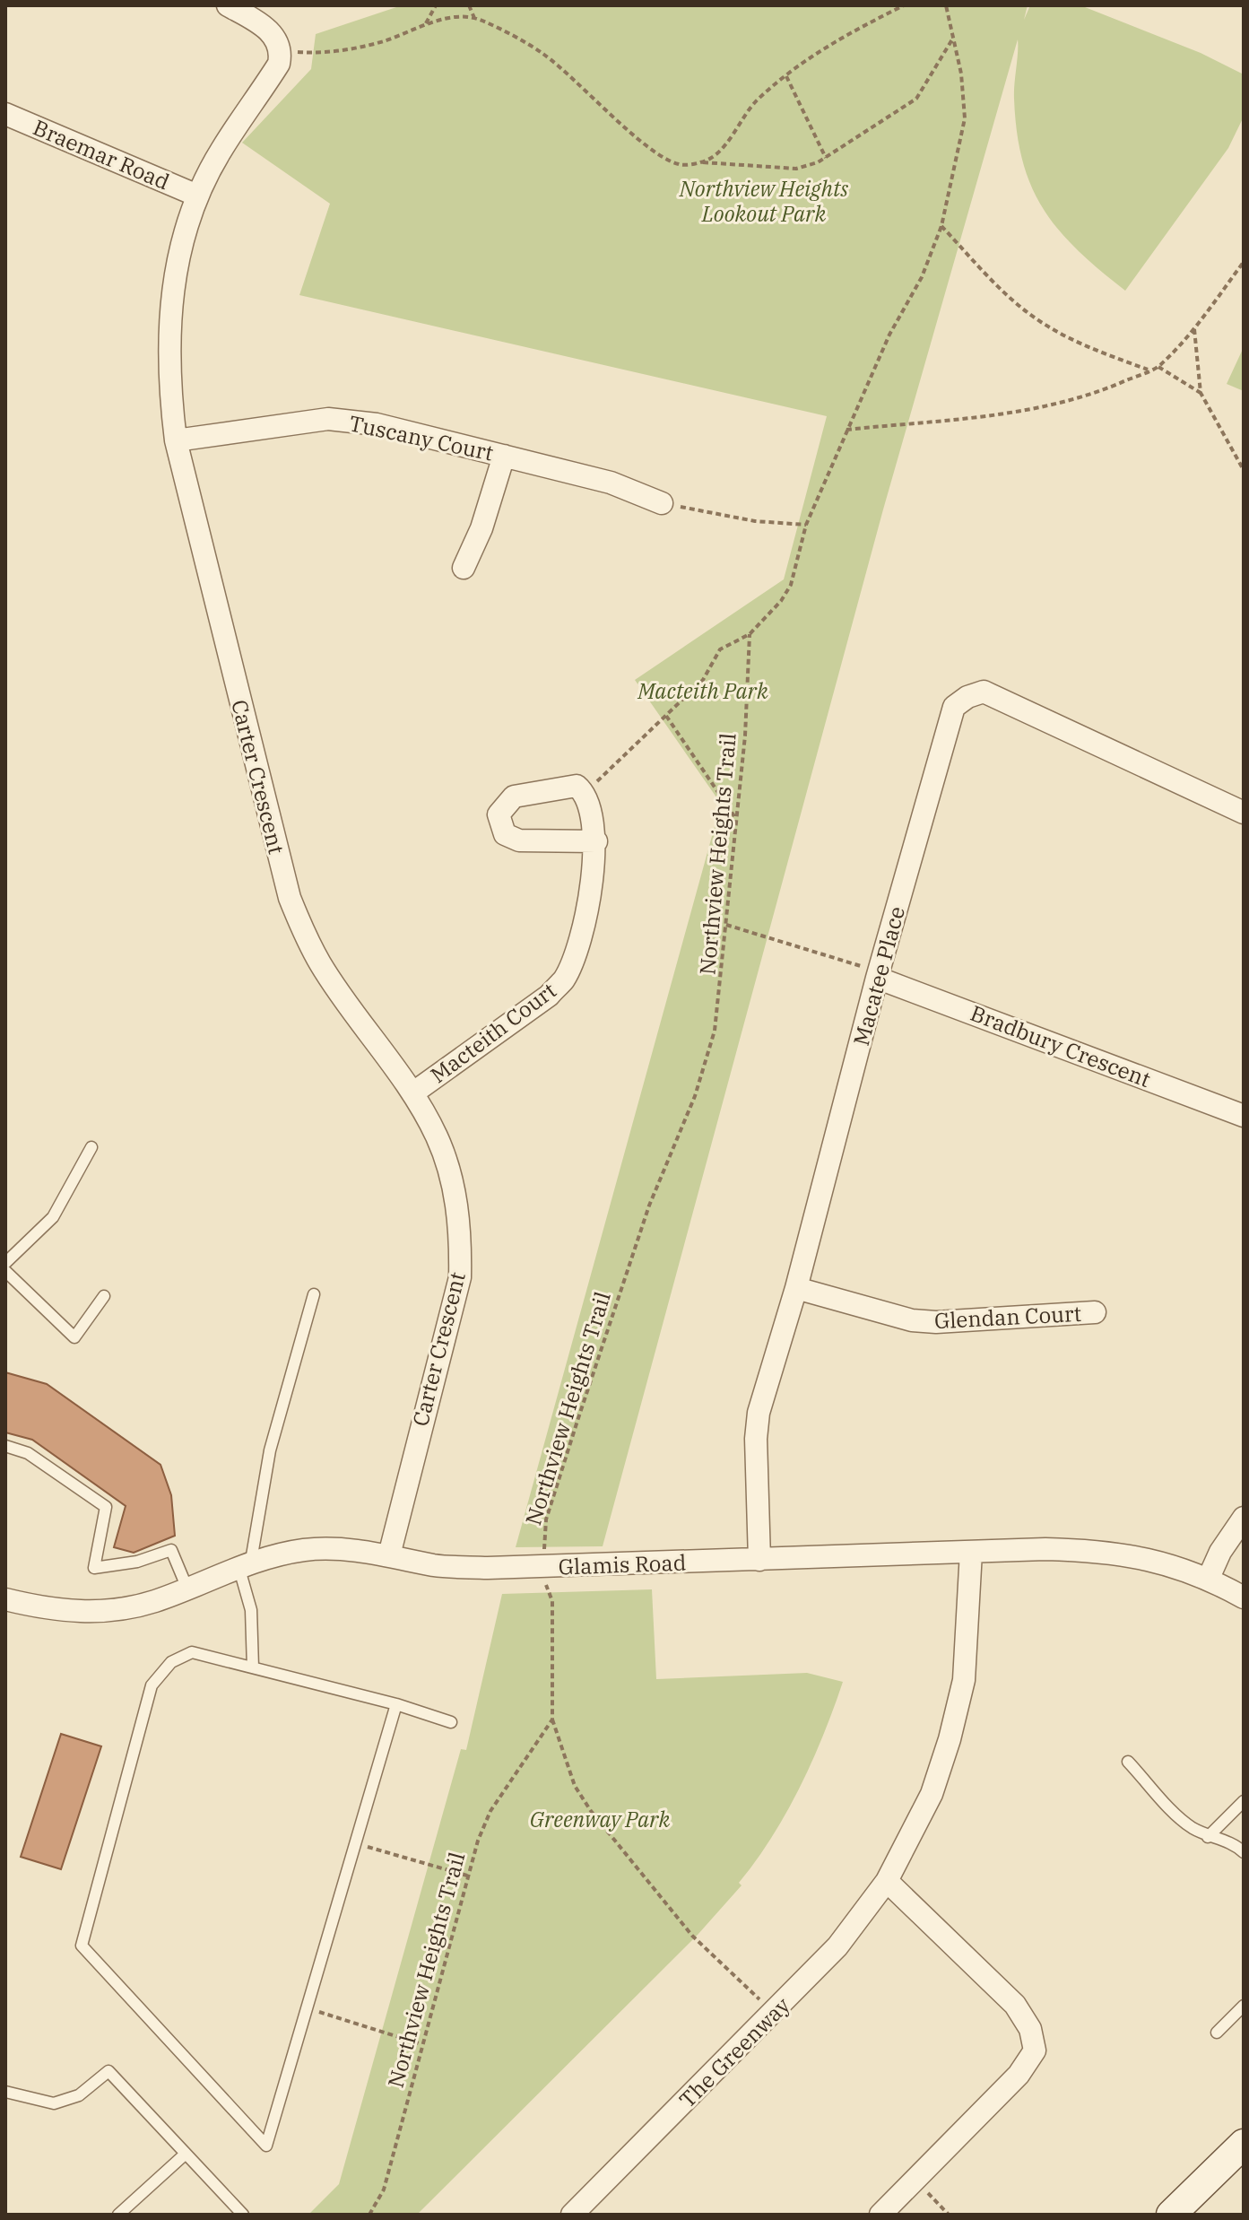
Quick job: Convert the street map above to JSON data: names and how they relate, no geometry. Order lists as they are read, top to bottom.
{
  "streets": {
    "street": [
      "Braemar Road",
      "Tuscany Court",
      "Carter Crescent",
      "Macatee Place",
      "Macteith Court",
      "Bradbury Crescent",
      "Glendan Court",
      "Glamis Road",
      "The Greenway"
    ],
    "path": ["Northview Heights Trail"]
  },
  "crossings": [
    ["Braemar Road", "Carter Crescent"],
    ["Tuscany Court", "Carter Crescent"],
    ["Carter Crescent", "Macteith Court"],
    ["Carter Crescent", "Glamis Road"],
    ["Macatee Place", "Bradbury Crescent"],
    ["Macatee Place", "Glendan Court"],
    ["Macatee Place", "Glamis Road"],
    ["Glamis Road", "The Greenway"]
  ],
  "parks": ["Northview Heights Lookout Park", "Macteith Park", "Greenway Park"]
}
